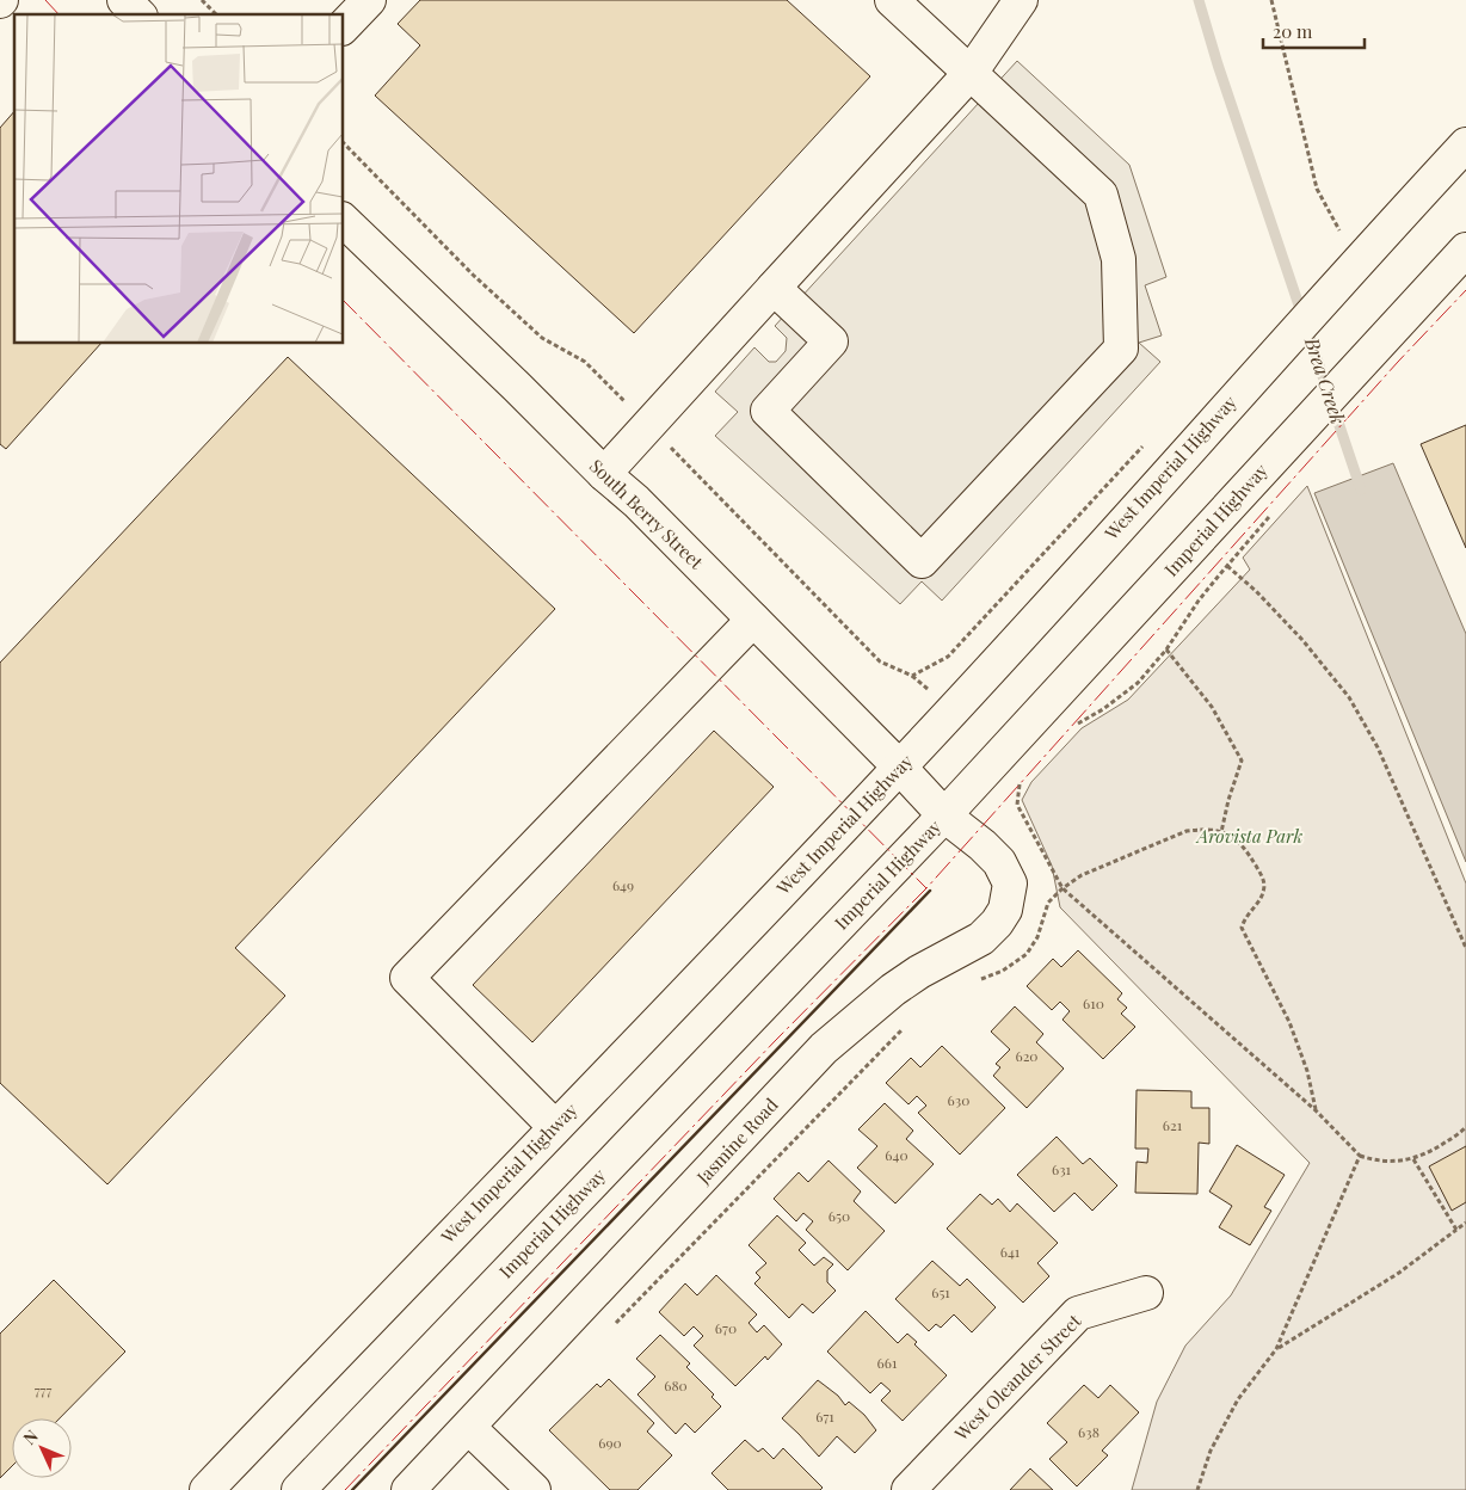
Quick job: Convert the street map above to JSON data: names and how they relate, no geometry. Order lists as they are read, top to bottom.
{
  "streets": {
    "main road": [
      "West Imperial Highway",
      "South Berry Street",
      "Imperial Highway",
      "Jasmine Road",
      "West Oleander Street"
    ]
  },
  "crossings": [
    ["West Imperial Highway", "South Berry Street"],
    ["South Berry Street", "Imperial Highway"],
    ["South Berry Street", "Jasmine Road"],
    ["Imperial Highway", "Jasmine Road"]
  ],
  "water": ["Brea Creek"],
  "parks": ["Arovista Park"],
  "house_numbers": [
    "649",
    "610",
    "620",
    "630",
    "621",
    "640",
    "631",
    "650",
    "641",
    "651",
    "670",
    "661",
    "680",
    "777",
    "671",
    "638",
    "690"
  ],
  "scale_bar": "20 m",
  "north": "top left"
}
